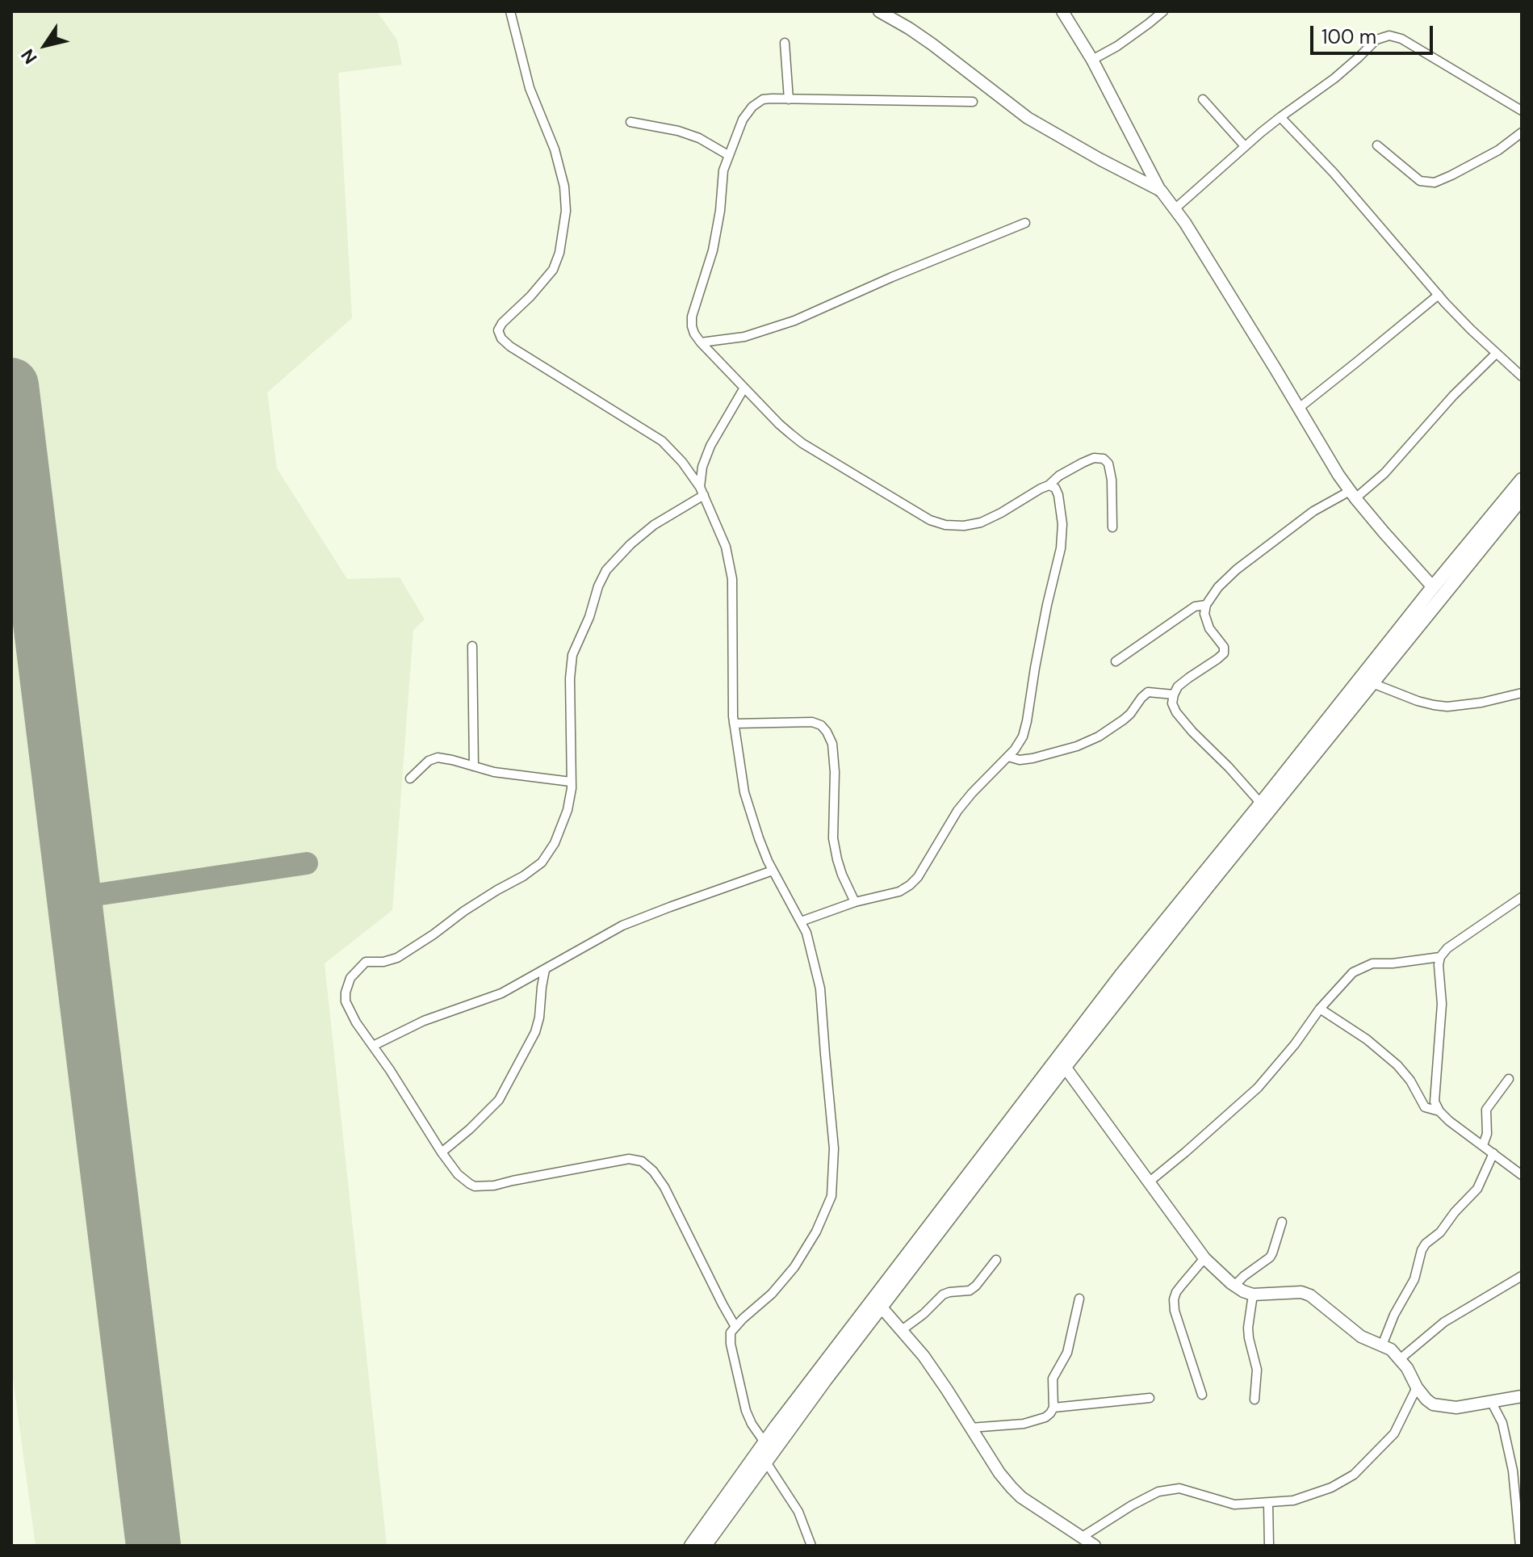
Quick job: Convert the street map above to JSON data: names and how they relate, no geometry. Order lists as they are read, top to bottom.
{
  "scale_bar": "100 m",
  "north": "bottom left"
}
